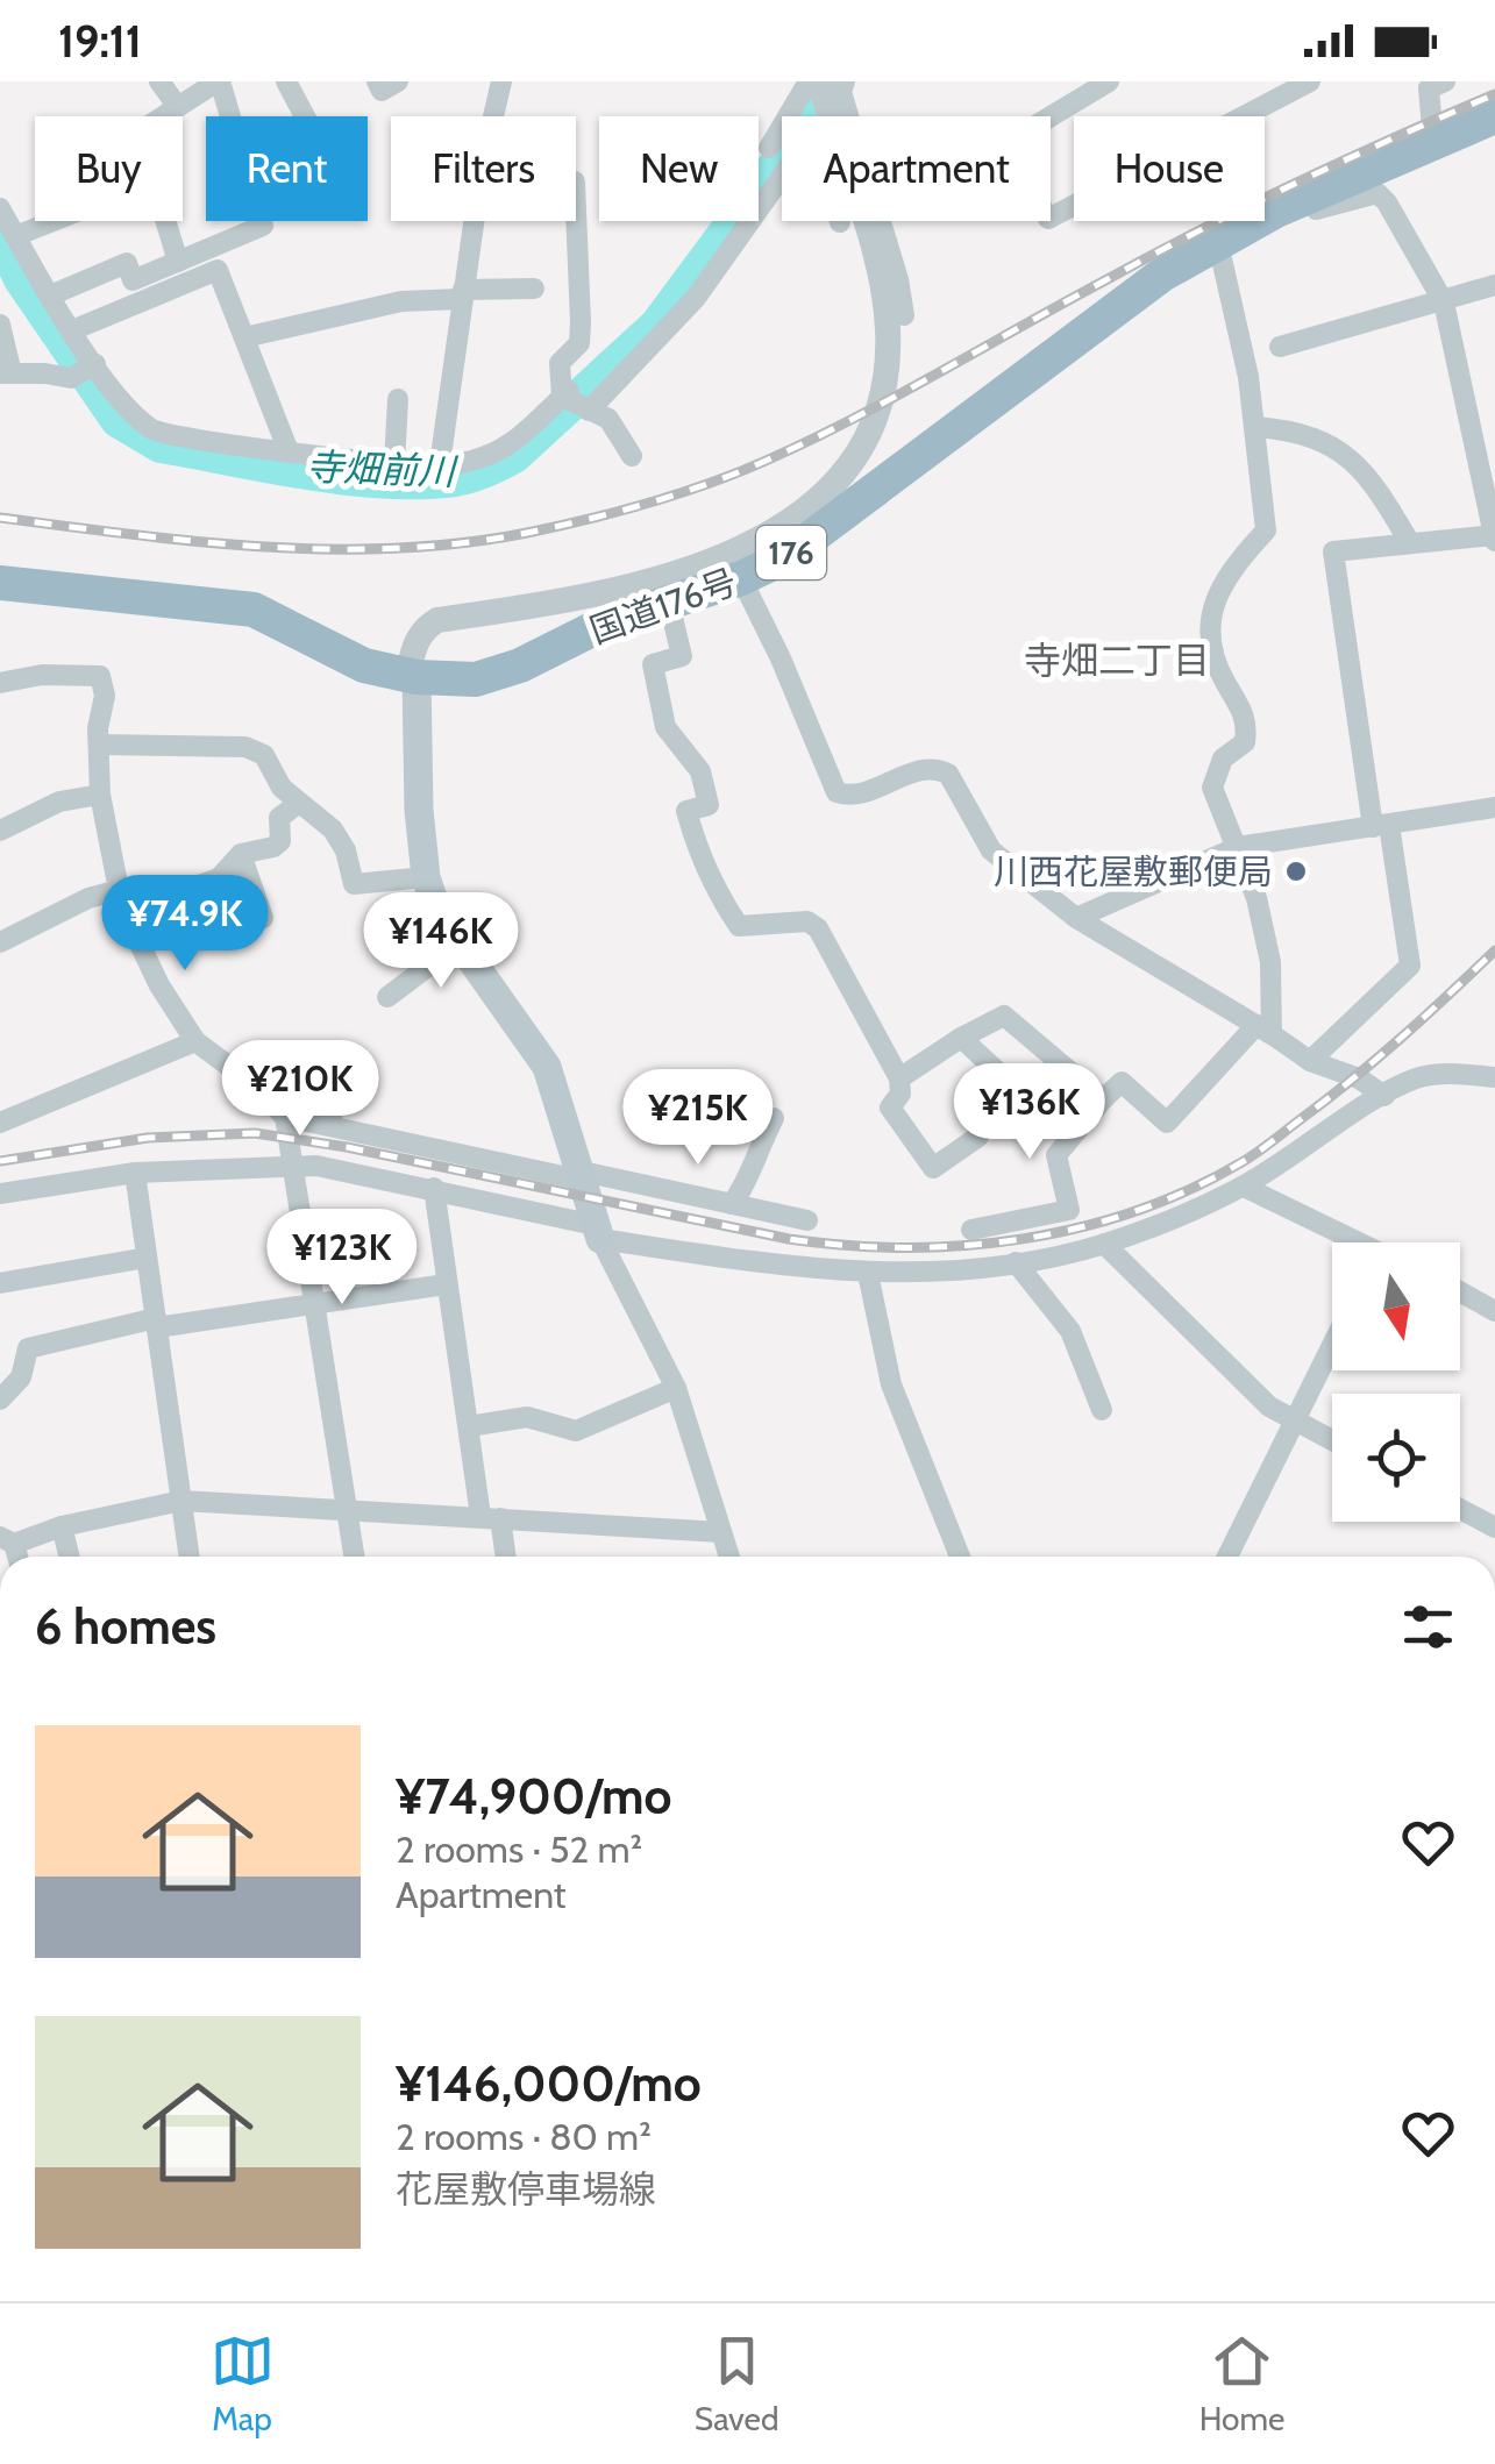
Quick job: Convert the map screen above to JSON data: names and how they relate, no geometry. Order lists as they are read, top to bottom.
{
  "streets": {
    "highway": ["176", "国道176号"]
  },
  "districts": ["寺畑二丁目"],
  "water": ["寺畑前川"],
  "places": ["川西花屋敷郵便局"],
  "north": "bottom",
  "page": {
    "status": "19:11",
    "chip": [
      "Buy",
      "Rent",
      "Filters",
      "New",
      "Apartment",
      "House"
    ],
    "price": [
      "¥74.9K",
      "¥146K",
      "¥210K",
      "¥136K",
      "¥215K",
      "¥123K"
    ],
    "heading": "6 homes",
    "list": [
      {
        "name": "¥74,900/mo",
        "note": "2 rooms · 52 m² · Apartment"
      },
      {
        "name": "¥146,000/mo",
        "note": "2 rooms · 80 m² · 花屋敷停車場線"
      }
    ],
    "tabs": ["Map", "Saved", "Home"]
  }
}
